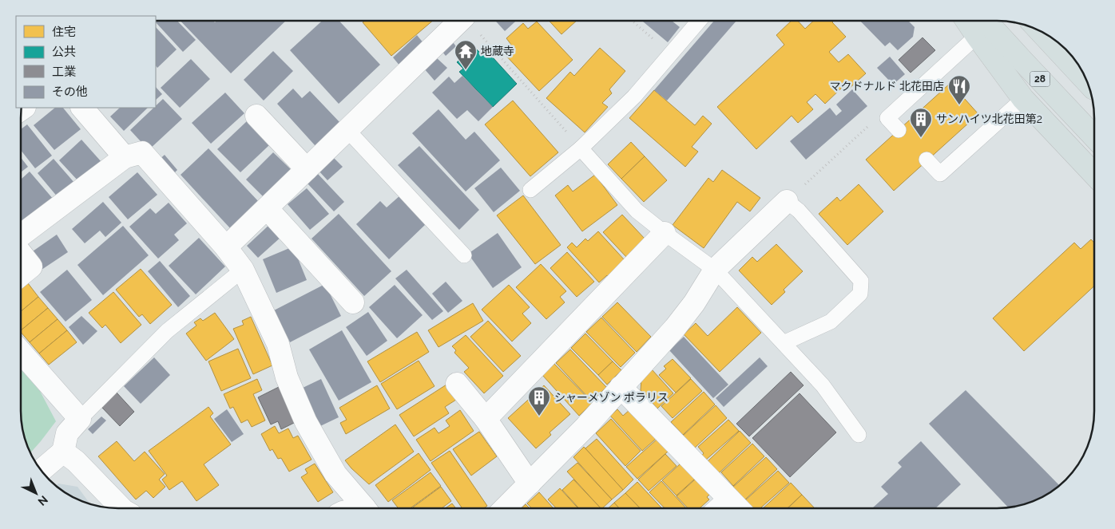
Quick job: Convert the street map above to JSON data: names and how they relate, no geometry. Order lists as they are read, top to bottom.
{
  "streets": {
    "main road": ["28"]
  },
  "places": {
    "temple": ["地蔵寺"],
    "restaurant": ["マクドナルド 北花田店"],
    "building": ["サンハイツ北花田第2", "シャーメゾン ポラリス"]
  },
  "legend": [
    "住宅",
    "公共",
    "工業",
    "その他"
  ],
  "north": "bottom right"
}
